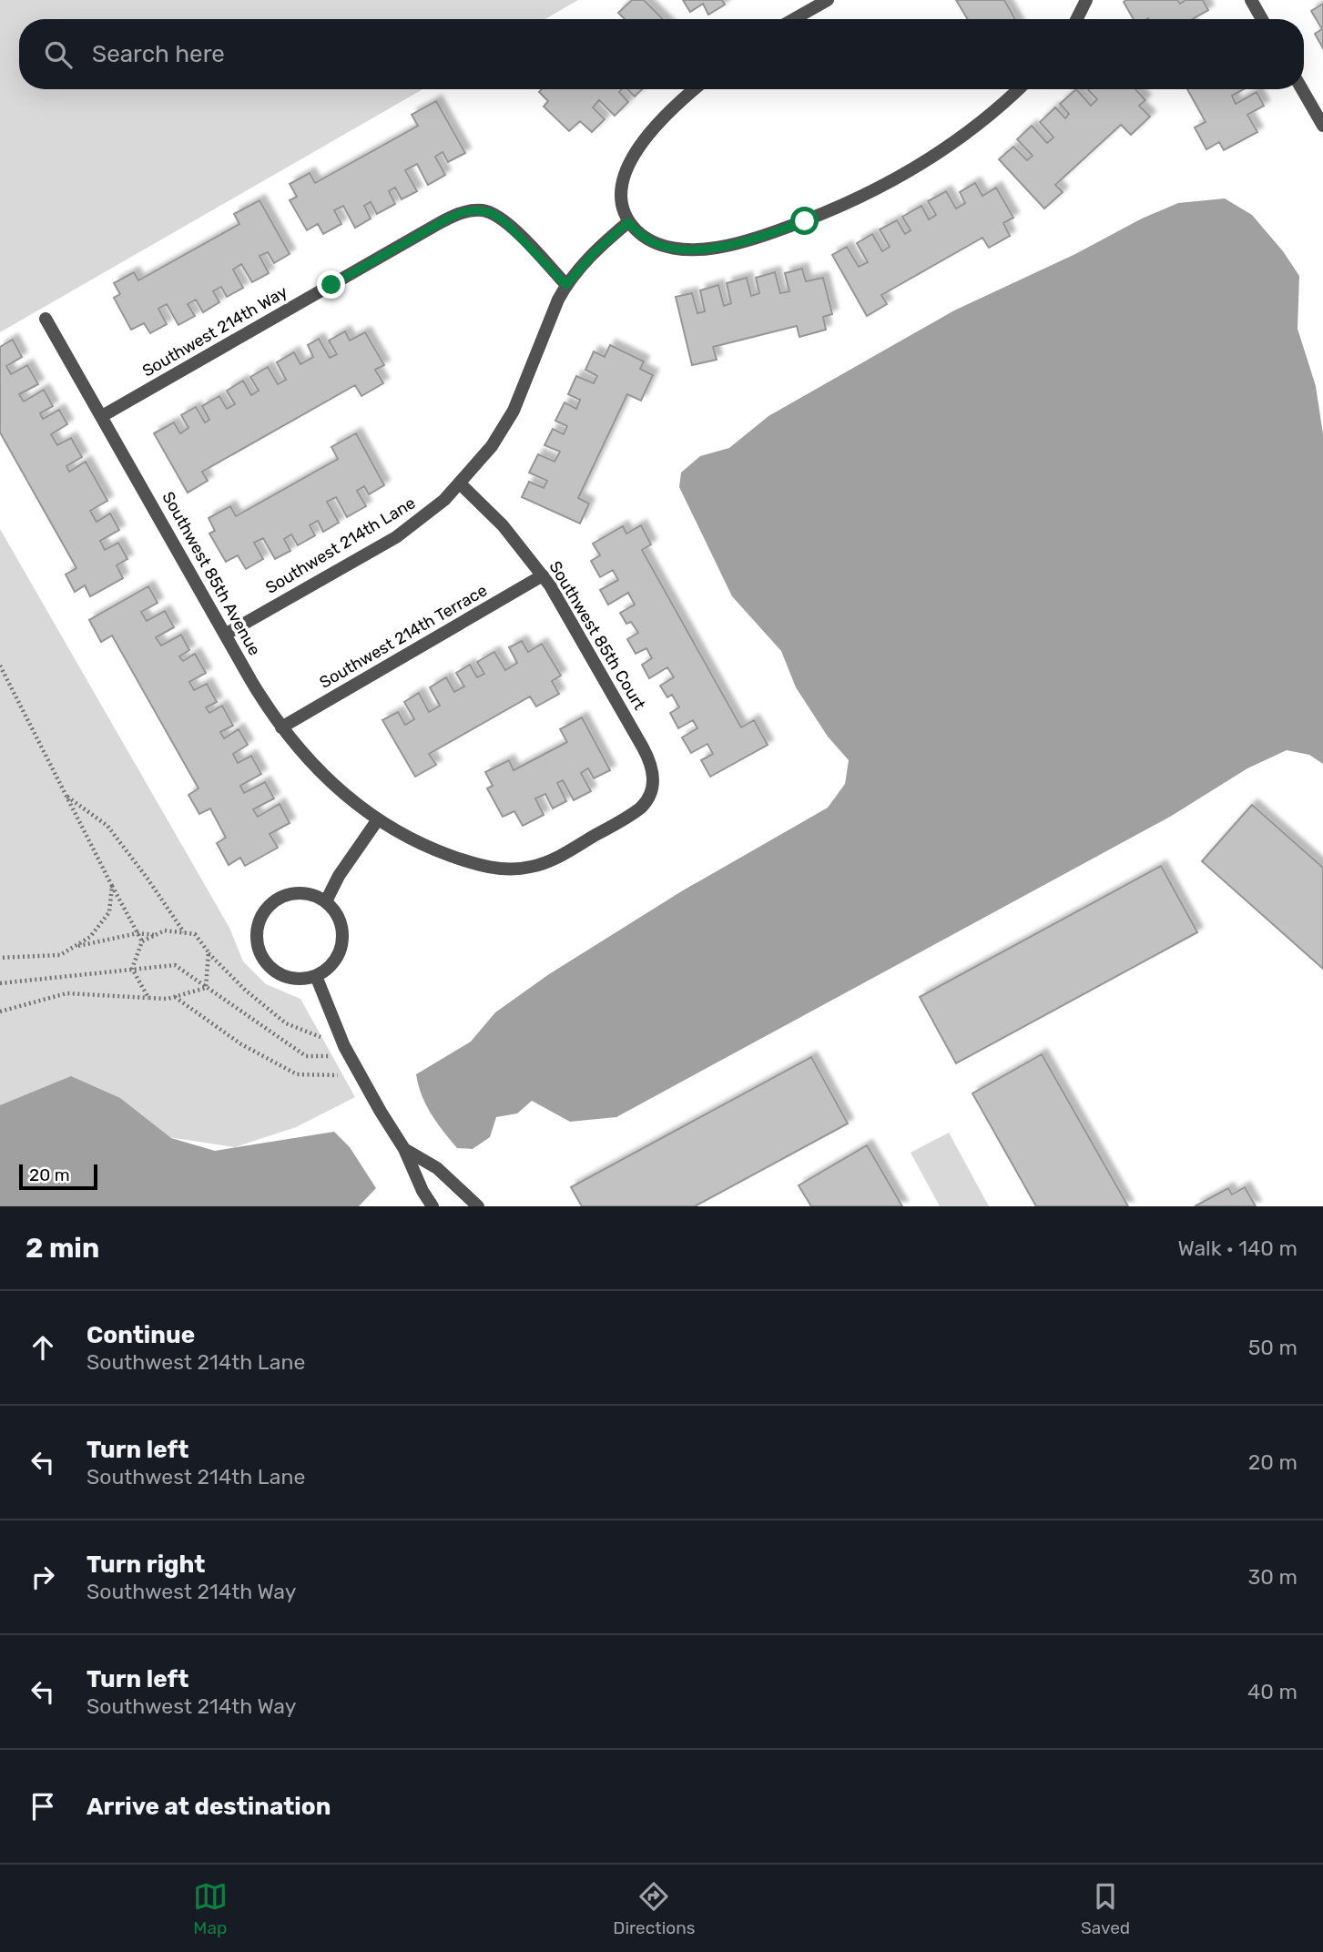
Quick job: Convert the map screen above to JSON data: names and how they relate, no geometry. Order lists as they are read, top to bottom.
{
  "streets": {
    "street": [
      "Southwest 214th Way",
      "Southwest 214th Lane",
      "Southwest 85th Avenue",
      "Southwest 85th Court",
      "Southwest 214th Terrace"
    ]
  },
  "crossings": [
    ["Southwest 214th Way", "Southwest 214th Lane"],
    ["Southwest 214th Way", "Southwest 85th Avenue"],
    ["Southwest 214th Lane", "Southwest 85th Avenue"],
    ["Southwest 214th Lane", "Southwest 85th Court"],
    ["Southwest 85th Avenue", "Southwest 85th Court"],
    ["Southwest 85th Avenue", "Southwest 214th Terrace"],
    ["Southwest 85th Court", "Southwest 214th Terrace"]
  ],
  "scale_bar": "20 m",
  "page": {
    "search": "Search here",
    "scale": "20 m",
    "heading": ["2 min", "Walk · 140 m"],
    "list": [
      ["Continue", "Southwest 214th Lane", "50 m"],
      ["Turn left", "Southwest 214th Lane", "20 m"],
      ["Turn right", "Southwest 214th Way", "30 m"],
      ["Turn left", "Southwest 214th Way", "40 m"],
      "Arrive at destination"
    ],
    "nav": ["Map", "Directions", "Saved"]
  }
}
